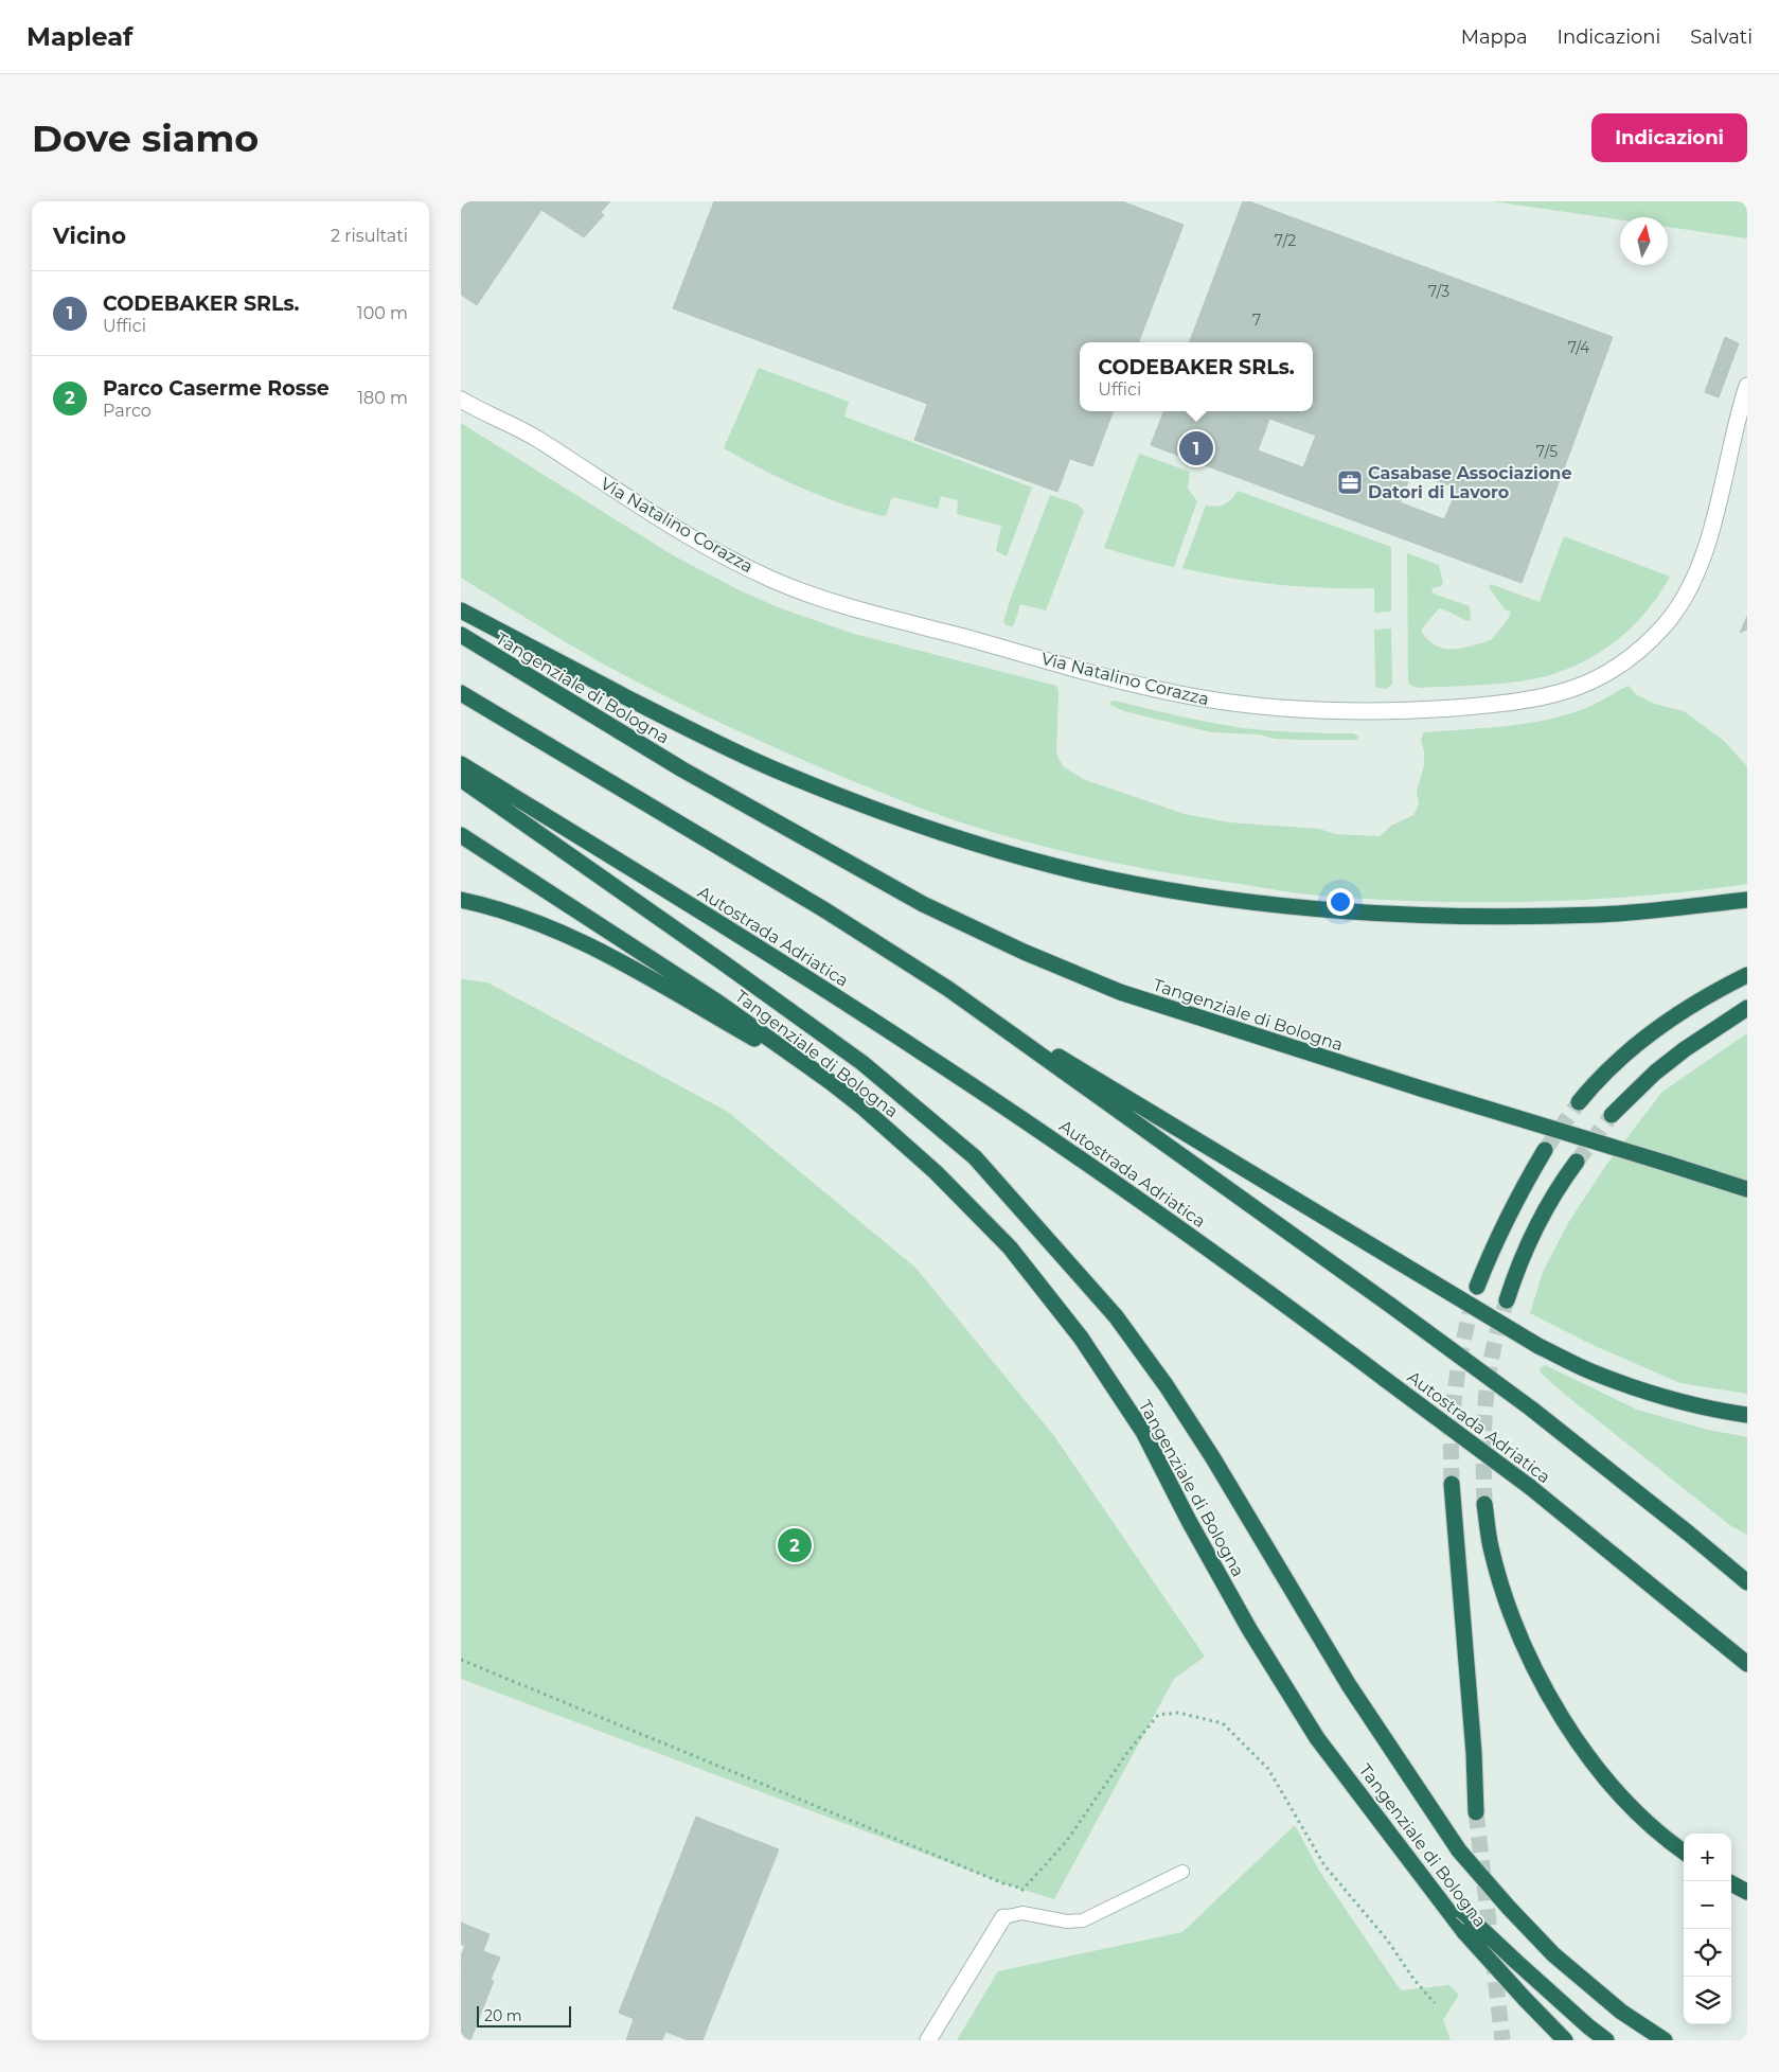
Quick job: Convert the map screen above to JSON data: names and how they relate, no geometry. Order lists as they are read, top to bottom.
{
  "streets": {
    "highway": ["Tangenziale di Bologna", "Autostrada Adriatica"],
    "street": ["Via Natalino Corazza"]
  },
  "places": {
    "office": ["Casabase Associazione Datori di Lavoro"]
  },
  "house_numbers": [
    "7/2",
    "7/3",
    "7",
    "7/4",
    "7/5"
  ],
  "scale_bar": "20 m",
  "north": "top",
  "page": {
    "header": "Mapleaf",
    "nav": ["Mappa", "Indicazioni", "Salvati"],
    "buttons": "Indicazioni",
    "title": "Dove siamo",
    "heading": ["Vicino", "2 risultati"],
    "list": [
      {
        "mark": "1",
        "name": "CODEBAKER SRLs.",
        "note": "Uffici",
        "value": "100 m"
      },
      {
        "mark": "2",
        "name": "Parco Caserme Rosse",
        "note": "Parco",
        "value": "180 m"
      }
    ],
    "popup": ["CODEBAKER SRLs.", "Uffici"],
    "pins": ["1", "2"],
    "map_buttons": ["+", "−"],
    "scale": "20 m"
  }
}
